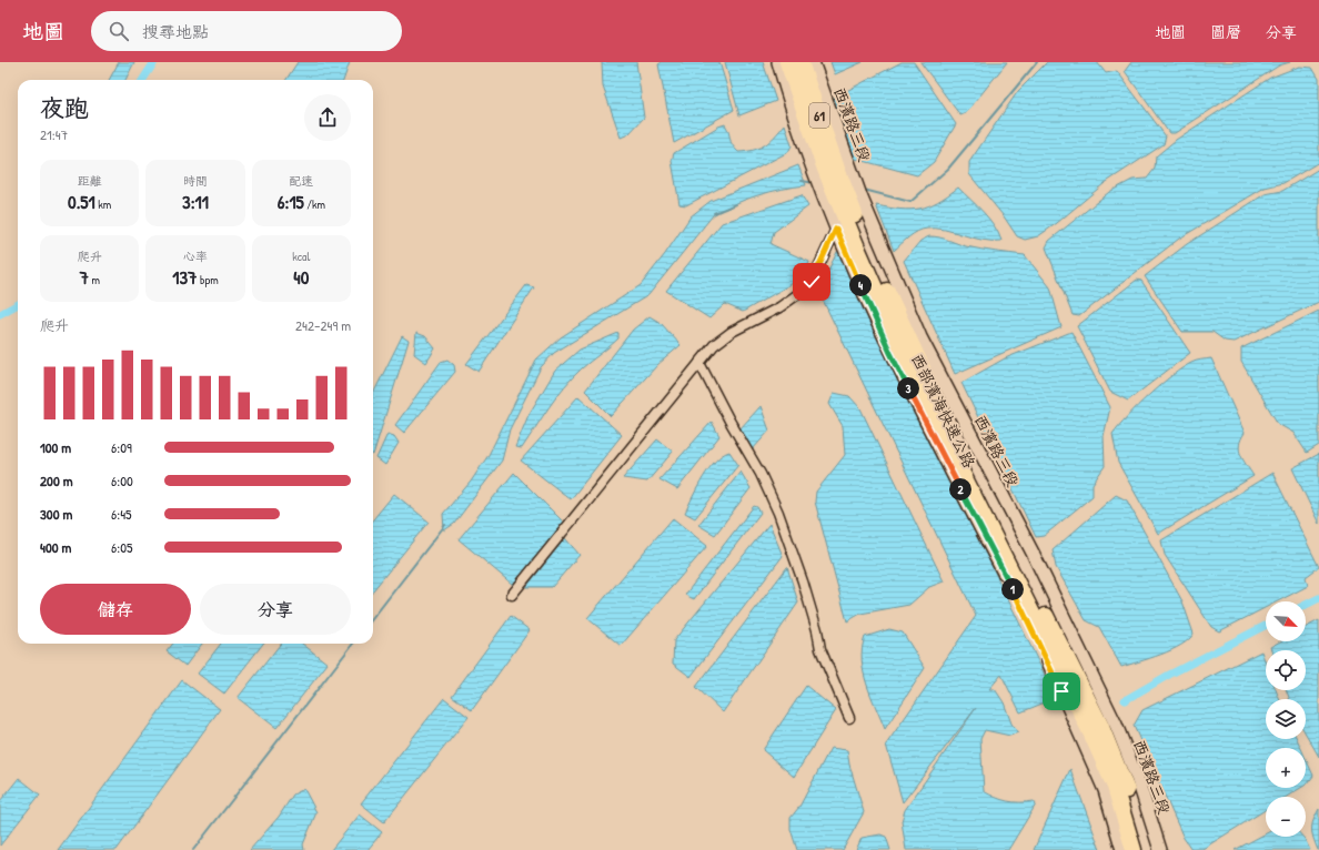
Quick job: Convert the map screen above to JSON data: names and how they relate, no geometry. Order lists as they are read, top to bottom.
{
  "streets": {
    "highway": ["61", "西部濱海快速公路"],
    "street": ["西濱路三段"]
  },
  "crossings": [
    ["西濱路三段", "西部濱海快速公路"]
  ],
  "north": "bottom right",
  "page": {
    "header": "地圖",
    "search": "搜尋地點",
    "nav": ["地圖", "圖層", "分享"],
    "heading": ["夜跑", "21:47"],
    "stats": [
      ["距離", "0.51 km"],
      ["時間", "3:11"],
      ["配速", "6:15 /km"],
      ["爬升", "7 m"],
      ["心率", "137 bpm"],
      ["kcal", "40"]
    ],
    "pins": [
      "4",
      "3",
      "2",
      "1"
    ],
    "chart": ["爬升", "242–249 m"],
    "list": [
      {
        "name": "100 m",
        "note": "6:09"
      },
      {
        "name": "200 m",
        "note": "6:00"
      },
      {
        "name": "300 m",
        "note": "6:45"
      },
      {
        "name": "400 m",
        "note": "6:05"
      }
    ],
    "buttons": ["儲存", "分享"],
    "map_buttons": ["+", "−"]
  }
}
